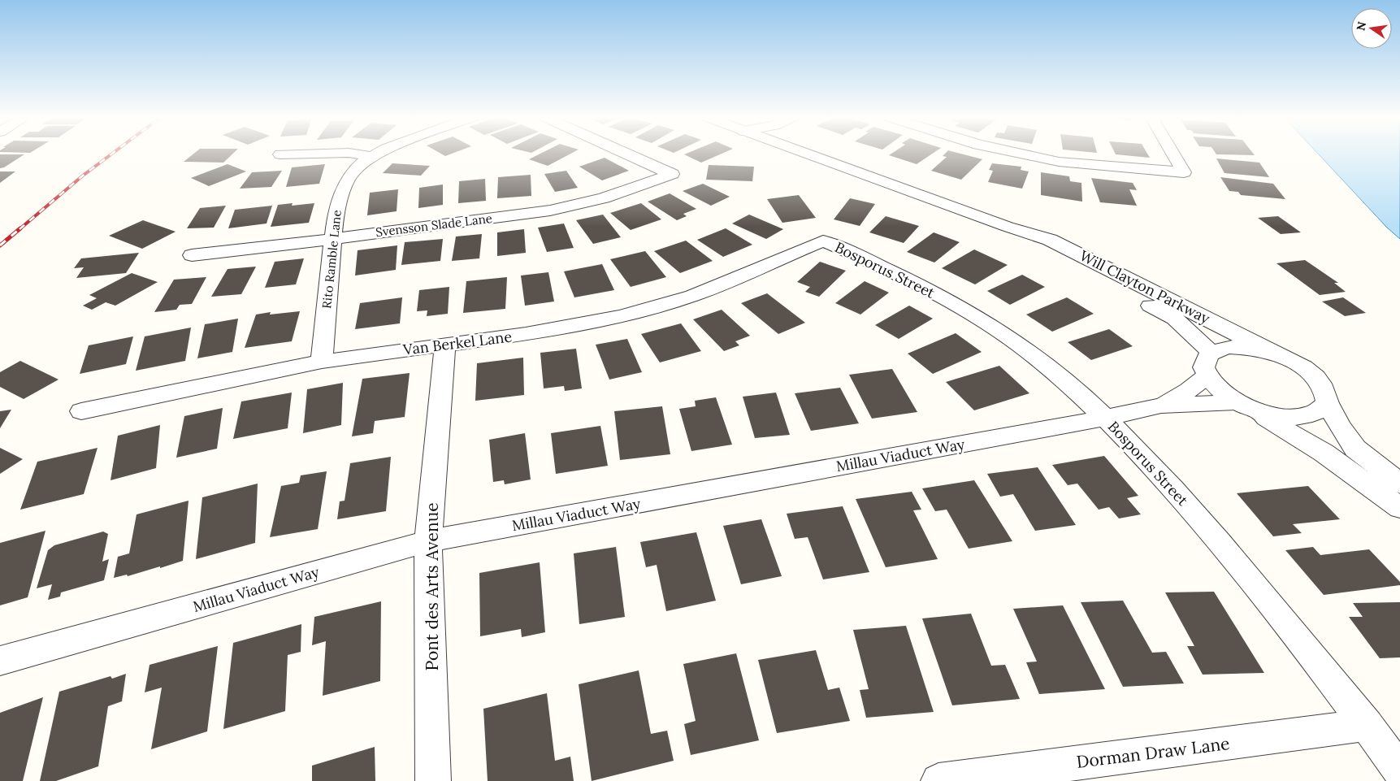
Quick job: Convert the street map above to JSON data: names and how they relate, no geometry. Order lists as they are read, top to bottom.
{
  "streets": {
    "street": [
      "Svensson Slade Lane",
      "Rito Ramble Lane",
      "Bosporus Street",
      "Will Clayton Parkway",
      "Van Berkel Lane",
      "Millau Viaduct Way",
      "Pont des Arts Avenue",
      "Dorman Draw Lane"
    ]
  },
  "crossings": [
    ["Svensson Slade Lane", "Rito Ramble Lane"],
    ["Rito Ramble Lane", "Van Berkel Lane"],
    ["Bosporus Street", "Van Berkel Lane"],
    ["Bosporus Street", "Millau Viaduct Way"],
    ["Bosporus Street", "Dorman Draw Lane"],
    ["Van Berkel Lane", "Pont des Arts Avenue"],
    ["Millau Viaduct Way", "Pont des Arts Avenue"]
  ],
  "north": "left"
}
